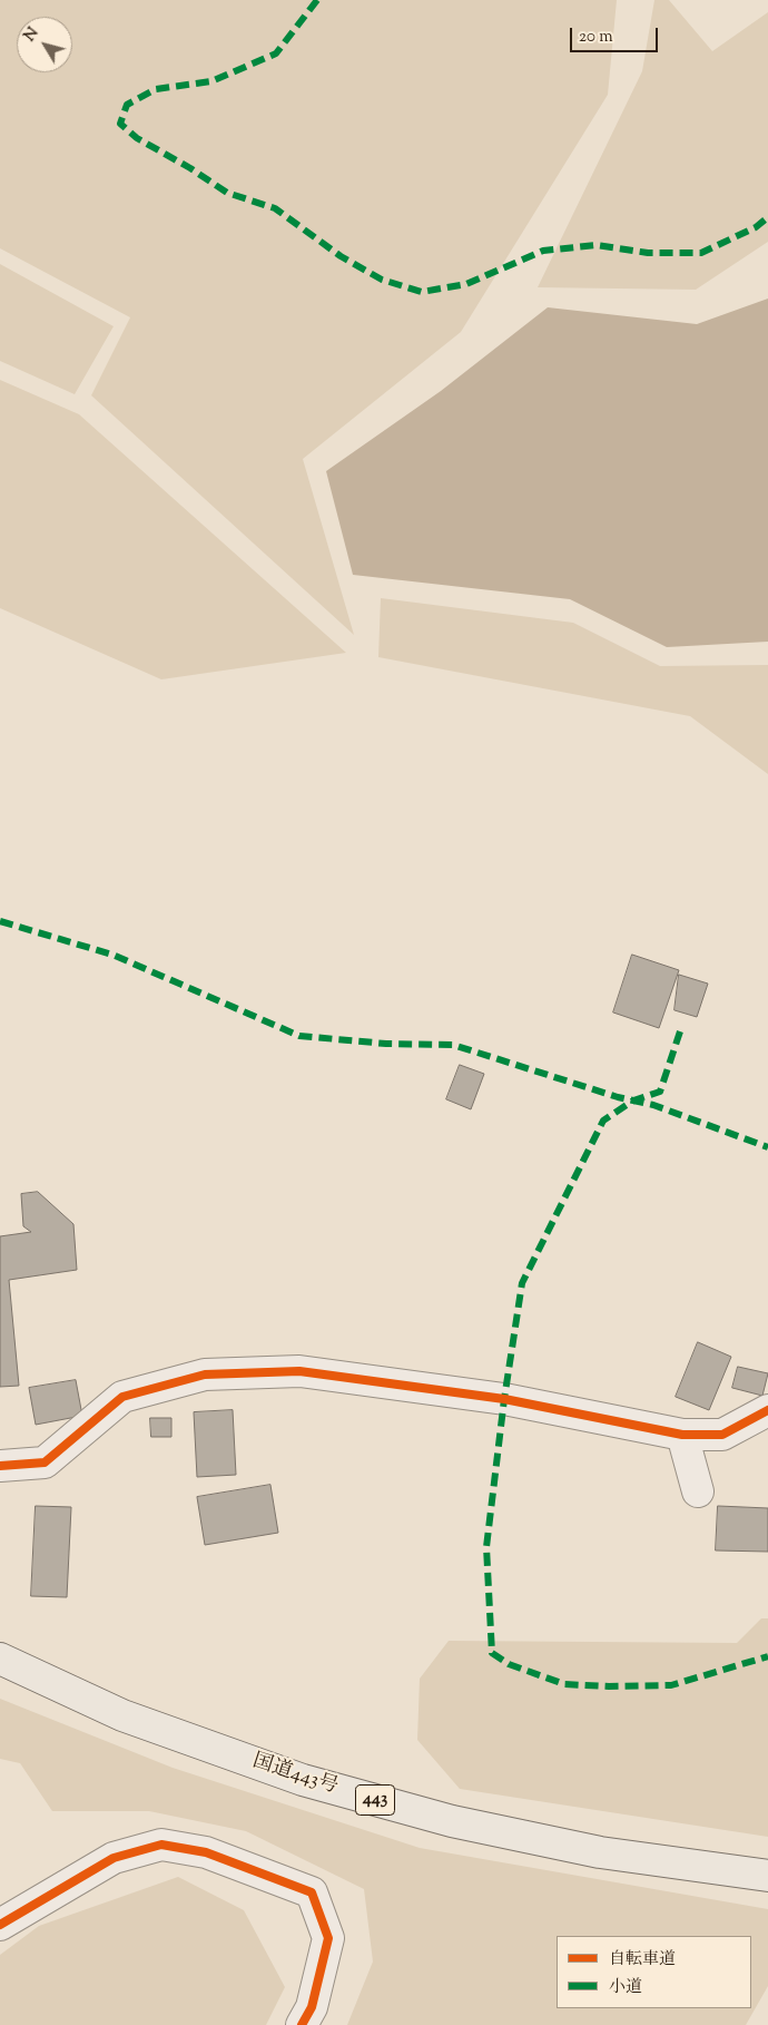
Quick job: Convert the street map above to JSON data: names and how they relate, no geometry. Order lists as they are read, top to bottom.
{
  "streets": {
    "highway": ["国道443号", "443"]
  },
  "legend": ["自転車道", "小道"],
  "scale_bar": "20 m",
  "north": "top left"
}
